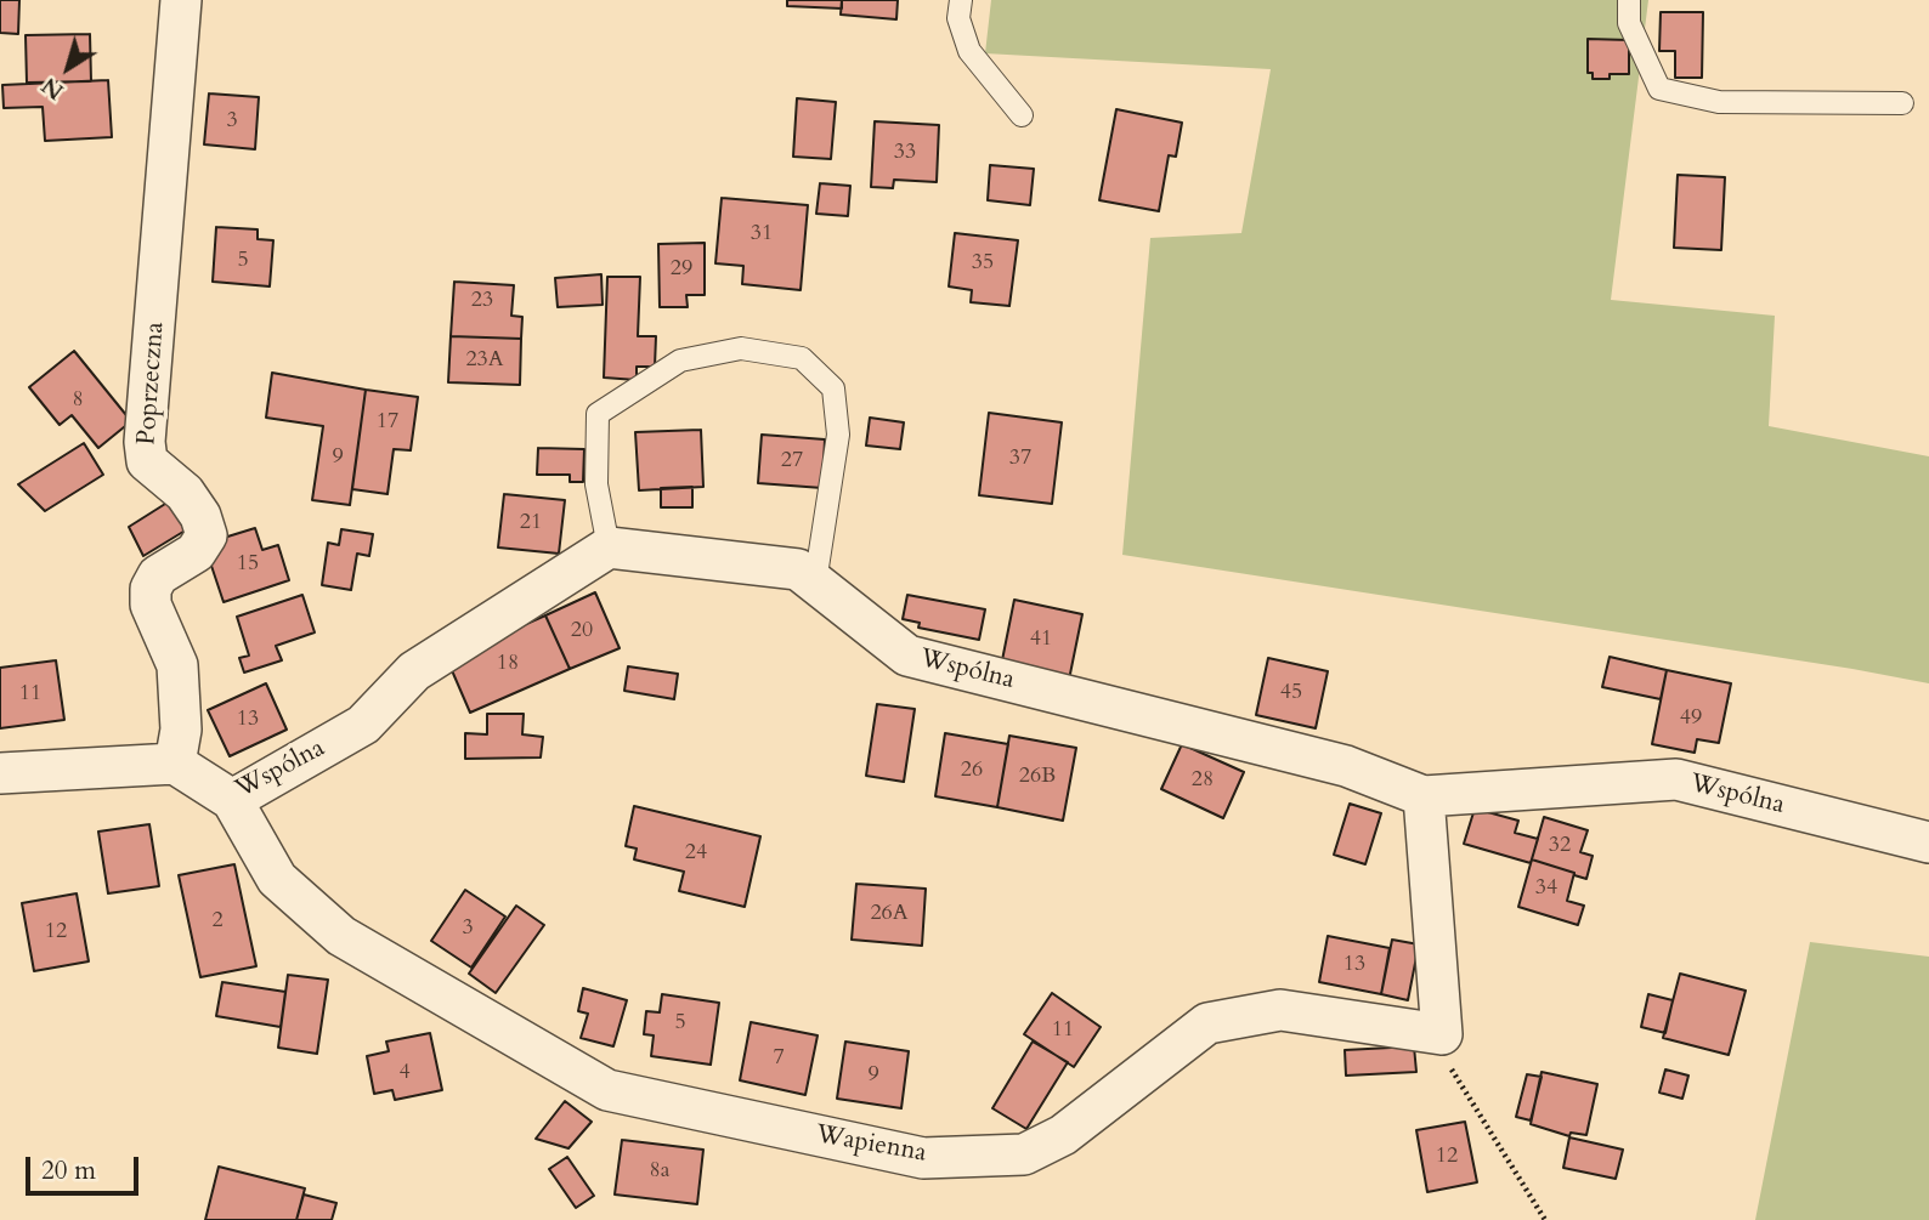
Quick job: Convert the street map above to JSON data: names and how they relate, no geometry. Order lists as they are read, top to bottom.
{
  "streets": {
    "street": ["Poprzeczna", "Wspólna", "Wapienna"]
  },
  "crossings": [
    ["Poprzeczna", "Wspólna"],
    ["Wspólna", "Wapienna"]
  ],
  "house_numbers": [
    "3",
    "33",
    "31",
    "5",
    "35",
    "29",
    "23",
    "23A",
    "8",
    "17",
    "9",
    "37",
    "27",
    "21",
    "15",
    "20",
    "41",
    "18",
    "45",
    "11",
    "49",
    "13",
    "26",
    "26B",
    "28",
    "32",
    "24",
    "34",
    "26A",
    "2",
    "3",
    "12",
    "13",
    "5",
    "11",
    "7",
    "4",
    "9",
    "12",
    "8a"
  ],
  "scale_bar": "20 m",
  "north": "bottom left"
}
